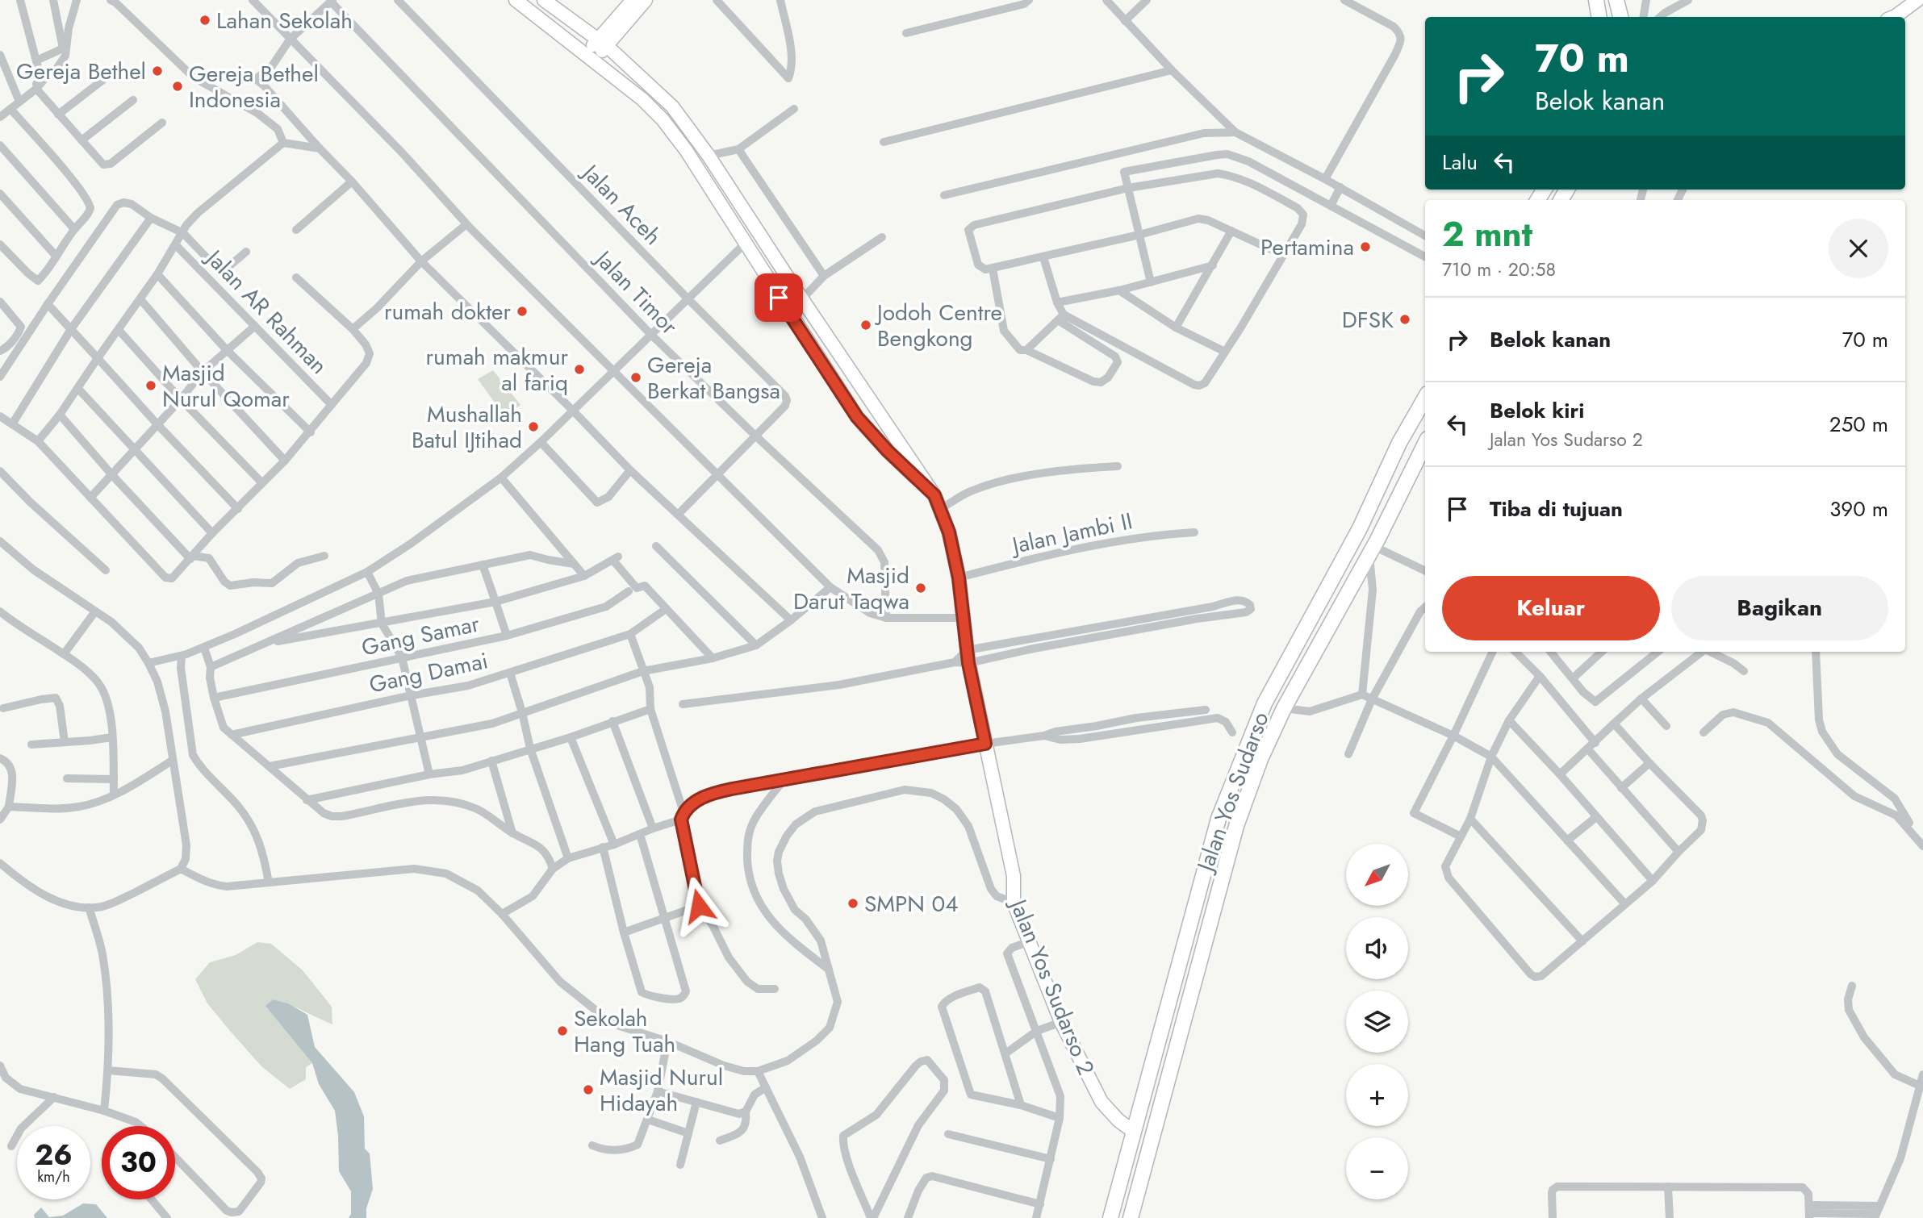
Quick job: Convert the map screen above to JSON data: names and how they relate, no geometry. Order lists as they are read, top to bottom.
{
  "streets": {
    "main road": ["Jalan Yos Sudarso", "Jalan Yos Sudarso 2"],
    "street": [
      "Jalan Aceh",
      "Jalan Timor",
      "Jalan AR Rahman",
      "Jalan Jambi II",
      "Gang Samar",
      "Gang Damai"
    ]
  },
  "crossings": [
    ["Jalan Aceh", "Jalan Timor"],
    ["Jalan Jambi II", "Jalan Yos Sudarso 2"],
    ["Jalan Yos Sudarso", "Jalan Yos Sudarso 2"]
  ],
  "places": [
    "Lahan Sekolah",
    "Gereja Bethel",
    "Gereja Bethel Indonesia",
    "Pertamina",
    "rumah dokter",
    "DFSK",
    "Jodoh Centre Bengkong",
    "rumah makmur al fariq",
    "Gereja Berkat Bangsa",
    "Masjid Nurul Qomar",
    "Mushallah Batul IJtihad",
    "Masjid Darut Taqwa",
    "SMPN 04",
    "Sekolah Hang Tuah",
    "Masjid Nurul Hidayah"
  ],
  "north": "bottom left",
  "page": {
    "turn": ["70 m", "Belok kanan"],
    "then": "Lalu",
    "heading": ["2 mnt", "710 m · 20:58"],
    "list": [
      {
        "name": "Belok kanan",
        "value": "70 m"
      },
      {
        "name": "Belok kiri",
        "note": "Jalan Yos Sudarso 2",
        "value": "250 m"
      },
      {
        "name": "Tiba di tujuan",
        "value": "390 m"
      }
    ],
    "buttons": ["Keluar", "Bagikan"],
    "map_buttons": ["+", "−"],
    "speed": "26 km/h",
    "limit": "30"
  }
}
